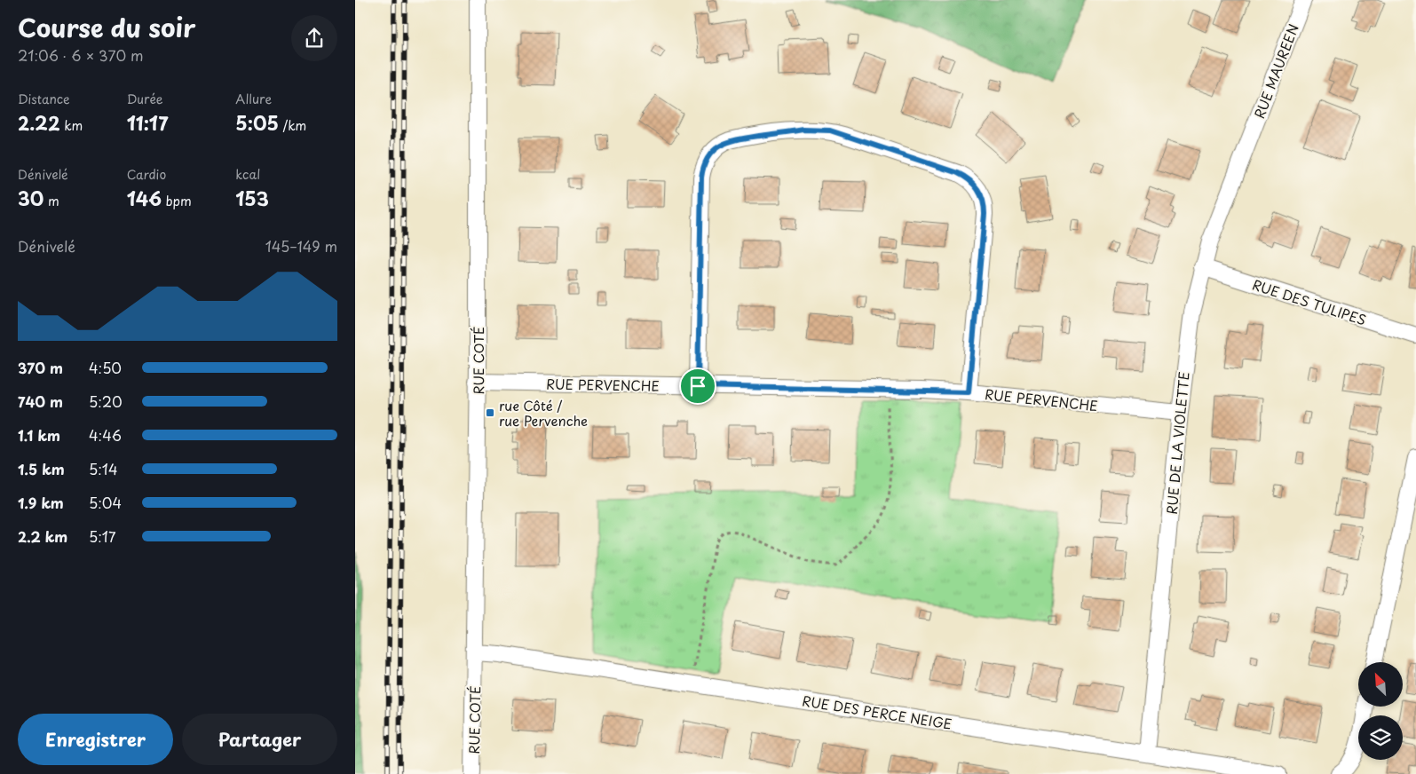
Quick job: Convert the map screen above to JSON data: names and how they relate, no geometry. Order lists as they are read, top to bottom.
{
  "streets": {
    "street": [
      "RUE MAUREEN",
      "RUE DES TULIPES",
      "RUE COTÉ",
      "RUE PERVENCHE",
      "RUE DE LA VIOLETTE",
      "RUE DES PERCE NEIGE"
    ]
  },
  "crossings": [
    ["RUE MAUREEN", "RUE DE LA VIOLETTE"],
    ["RUE DES TULIPES", "RUE DE LA VIOLETTE"],
    ["RUE COTÉ", "RUE PERVENCHE"],
    ["RUE COTÉ", "RUE DES PERCE NEIGE"],
    ["RUE PERVENCHE", "RUE DE LA VIOLETTE"],
    ["RUE DE LA VIOLETTE", "RUE DES PERCE NEIGE"]
  ],
  "places": {
    "transit": ["rue Côté / rue Pervenche"]
  },
  "north": "top left",
  "page": {
    "heading": ["Course du soir", "21:06 · 6 × 370 m"],
    "stats": [
      ["Distance", "2.22 km"],
      ["Durée", "11:17"],
      ["Allure", "5:05 /km"],
      ["Dénivelé", "30 m"],
      ["Cardio", "146 bpm"],
      ["kcal", "153"]
    ],
    "chart": ["Dénivelé", "145–149 m"],
    "list": [
      {
        "name": "370 m",
        "note": "4:50"
      },
      {
        "name": "740 m",
        "note": "5:20"
      },
      {
        "name": "1.1 km",
        "note": "4:46"
      },
      {
        "name": "1.5 km",
        "note": "5:14"
      },
      {
        "name": "1.9 km",
        "note": "5:04"
      },
      {
        "name": "2.2 km",
        "note": "5:17"
      }
    ],
    "buttons": ["Enregistrer", "Partager"]
  }
}
